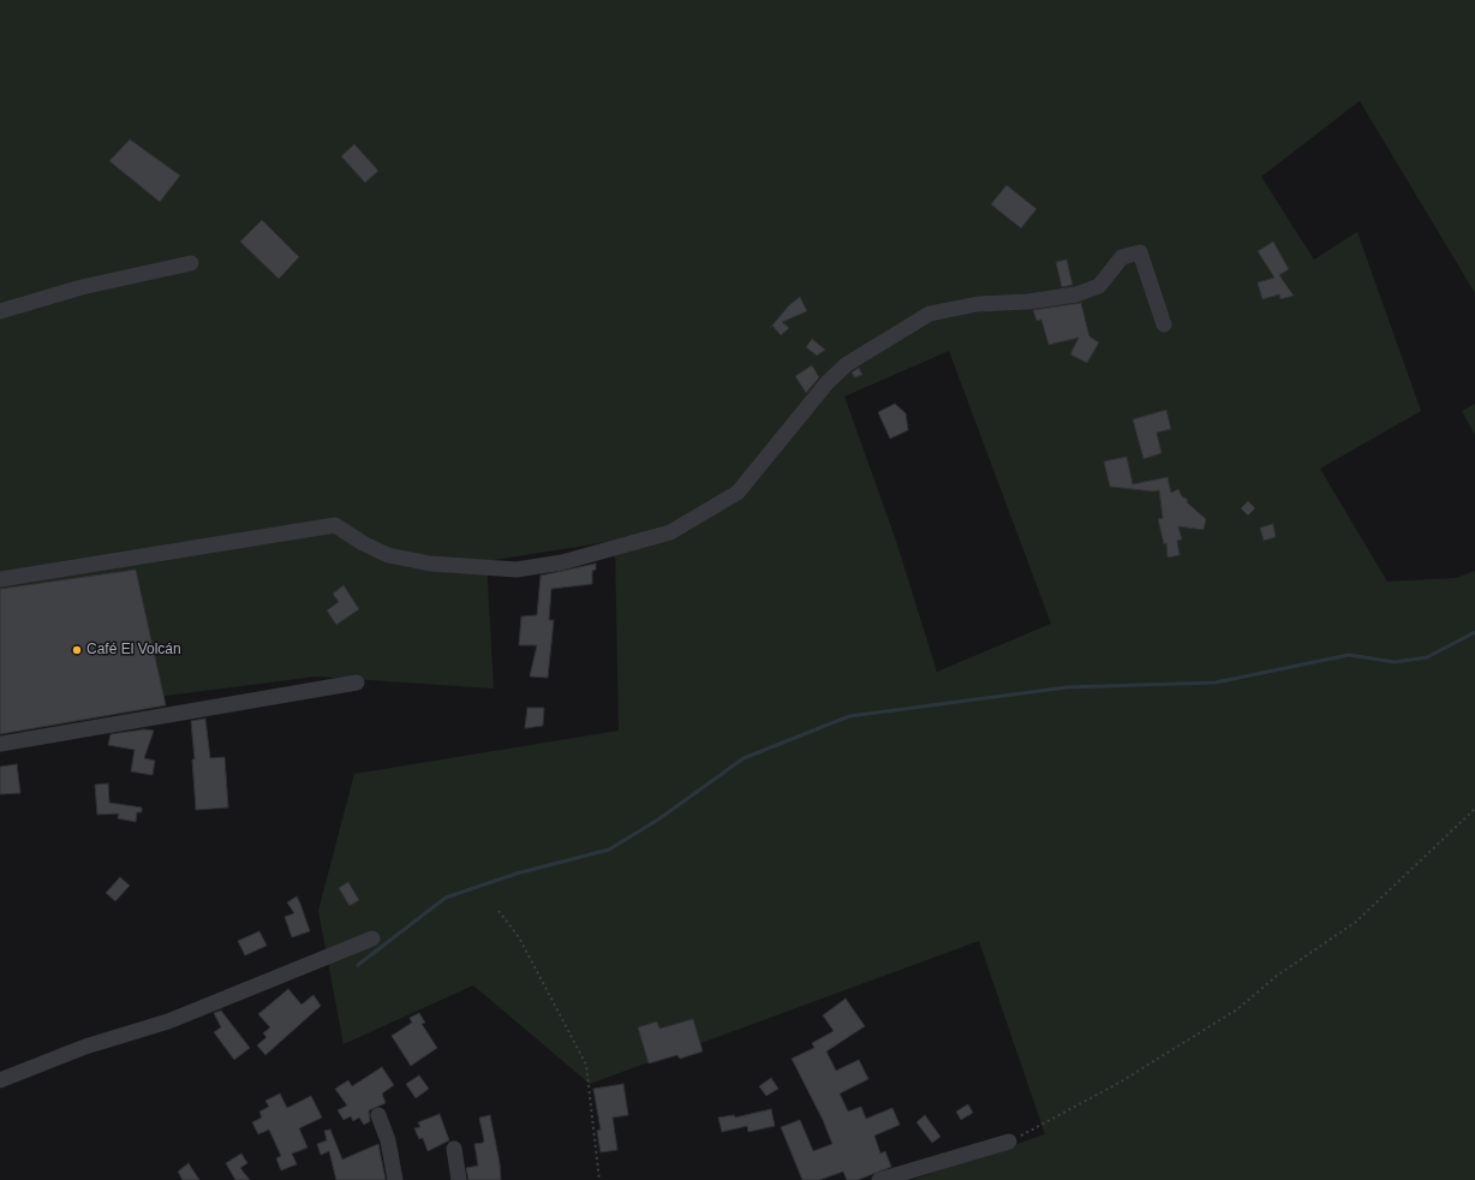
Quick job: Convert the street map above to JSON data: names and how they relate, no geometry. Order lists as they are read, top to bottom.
{
  "places": ["Café El Volcán"]
}
